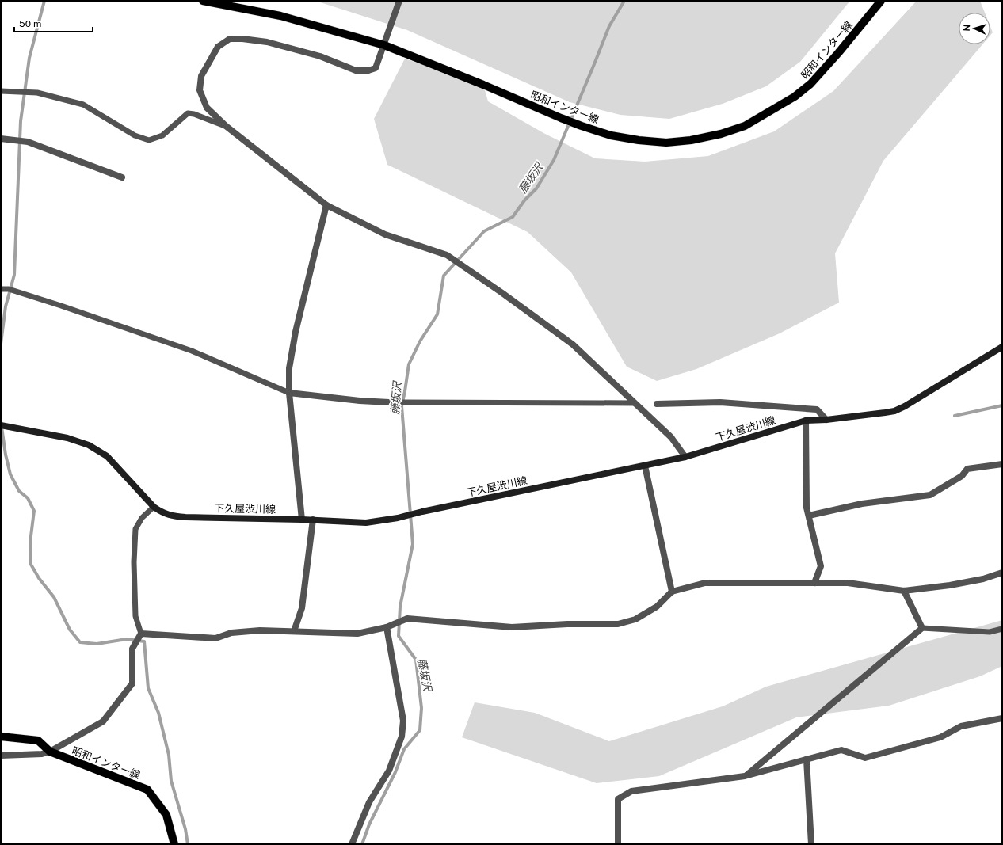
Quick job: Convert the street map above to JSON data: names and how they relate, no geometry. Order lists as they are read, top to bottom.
{
  "streets": {
    "main road": ["昭和インター線", "下久屋渋川線"]
  },
  "water": ["藤坂沢"],
  "scale_bar": "50 m",
  "north": "left"
}
